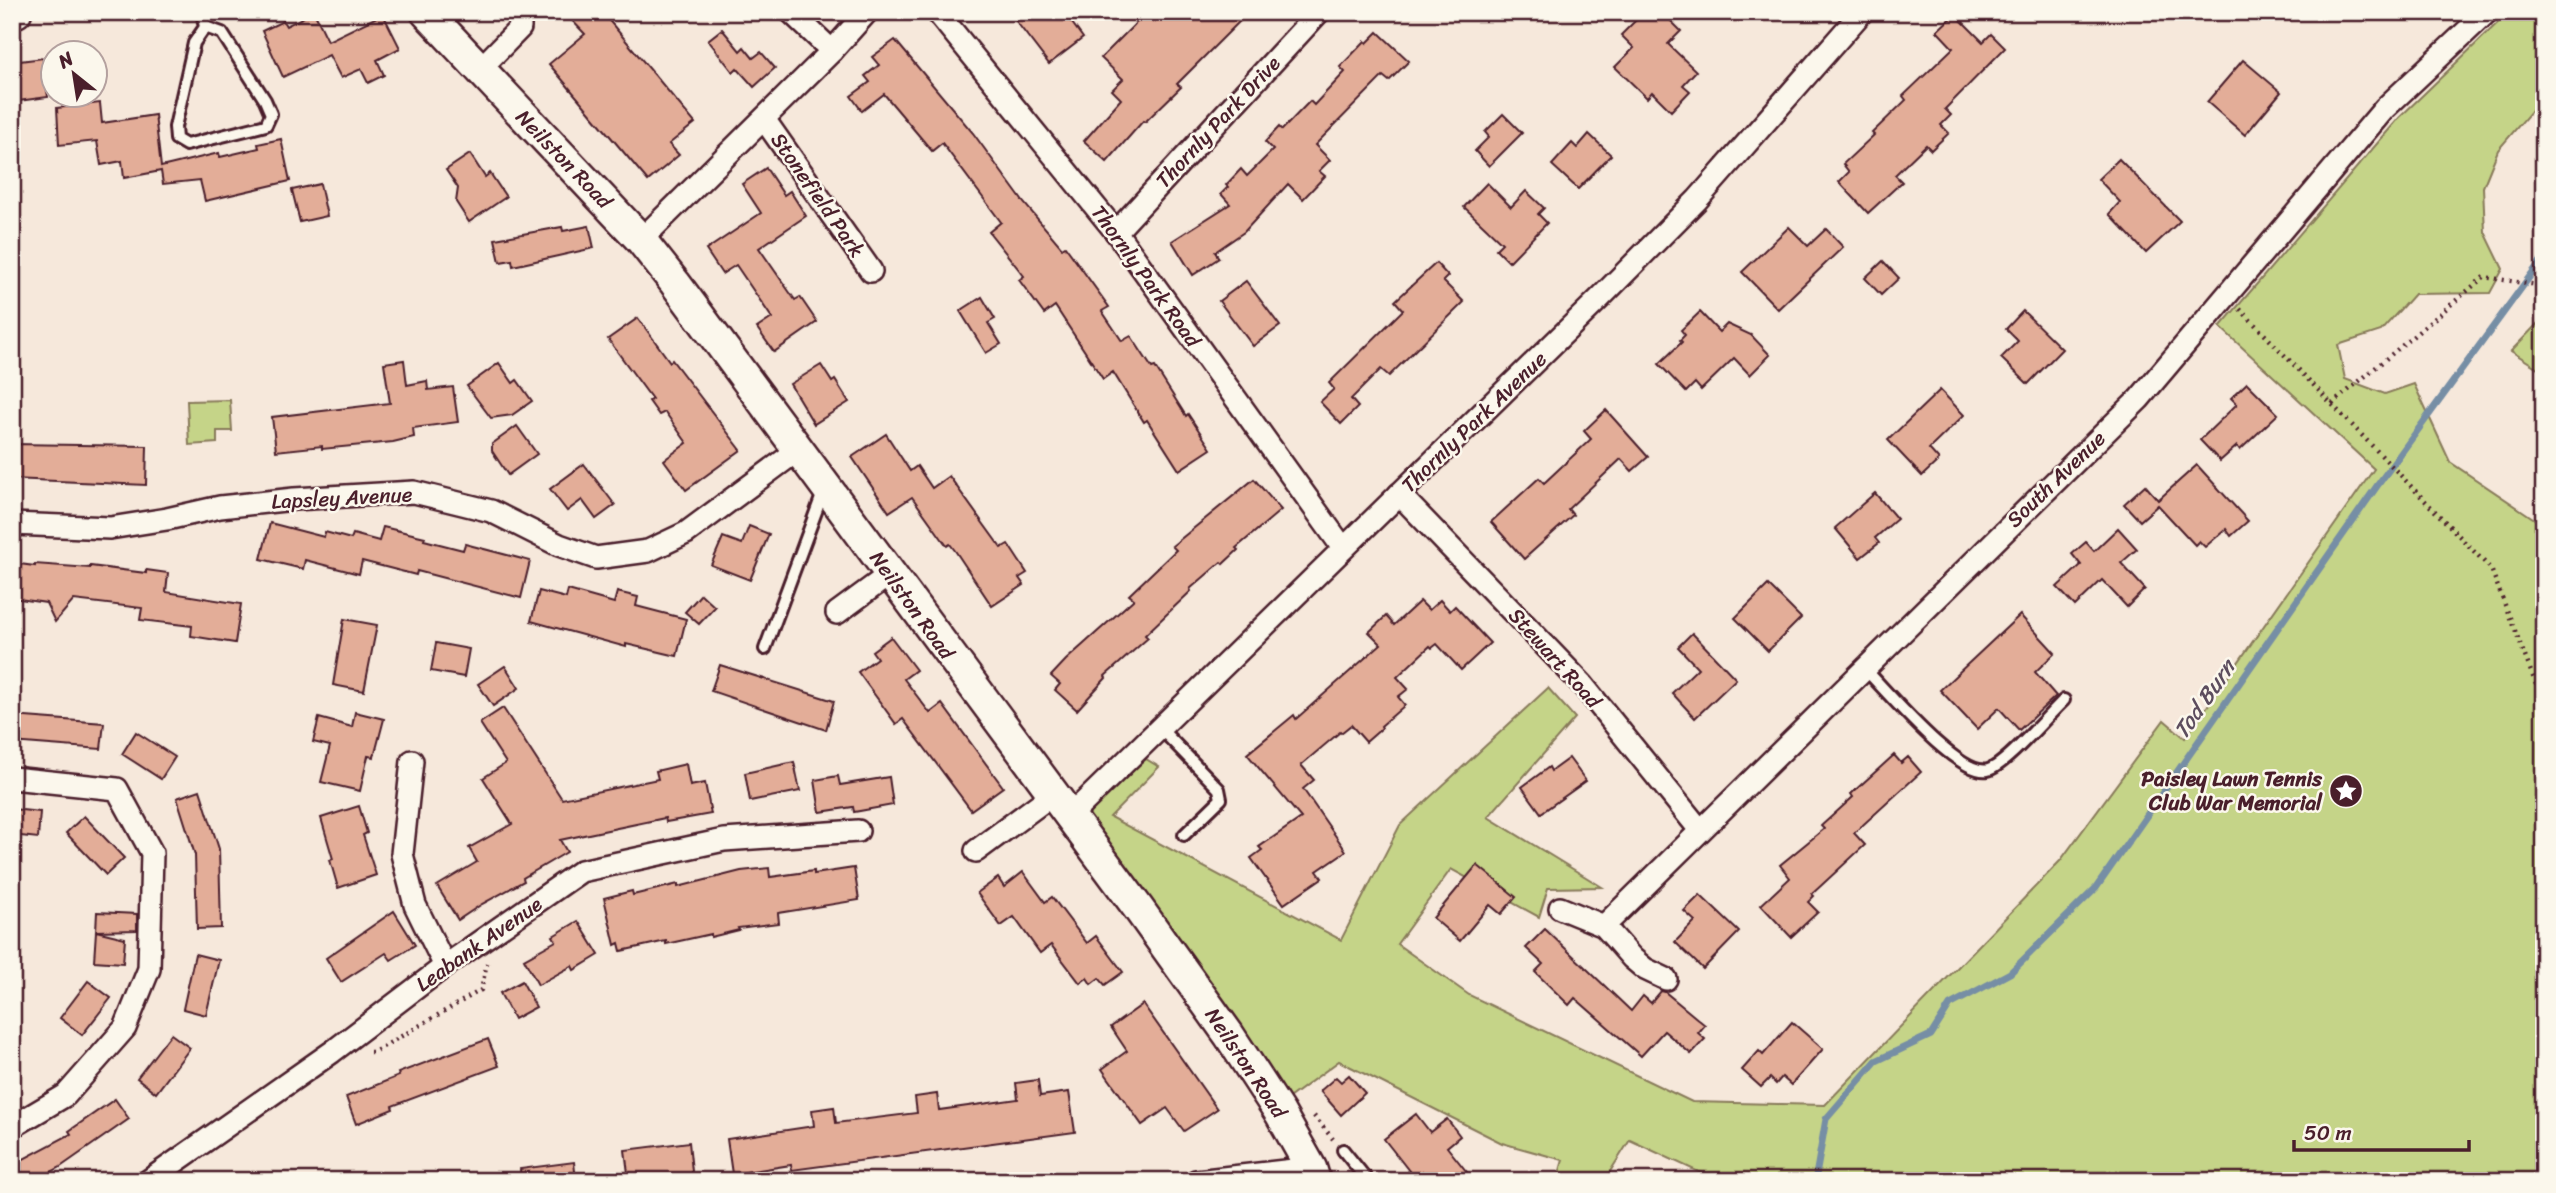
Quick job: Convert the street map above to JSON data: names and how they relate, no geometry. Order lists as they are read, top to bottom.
{
  "streets": {
    "main road": ["Neilston Road"],
    "street": [
      "Thornly Park Drive",
      "Stonefield Park",
      "Thornly Park Road",
      "Thornly Park Avenue",
      "South Avenue",
      "Lapsley Avenue",
      "Stewart Road",
      "Leabank Avenue"
    ]
  },
  "crossings": [
    ["Thornly Park Drive", "Thornly Park Road"],
    ["Neilston Road", "Thornly Park Avenue"],
    ["Neilston Road", "Lapsley Avenue"],
    ["Thornly Park Road", "Thornly Park Avenue"],
    ["Thornly Park Avenue", "Stewart Road"],
    ["South Avenue", "Stewart Road"]
  ],
  "water": ["Tod Burn"],
  "places": {
    "place": ["Paisley Lawn Tennis Club War Memorial"]
  },
  "scale_bar": "50 m",
  "north": "top left"
}
